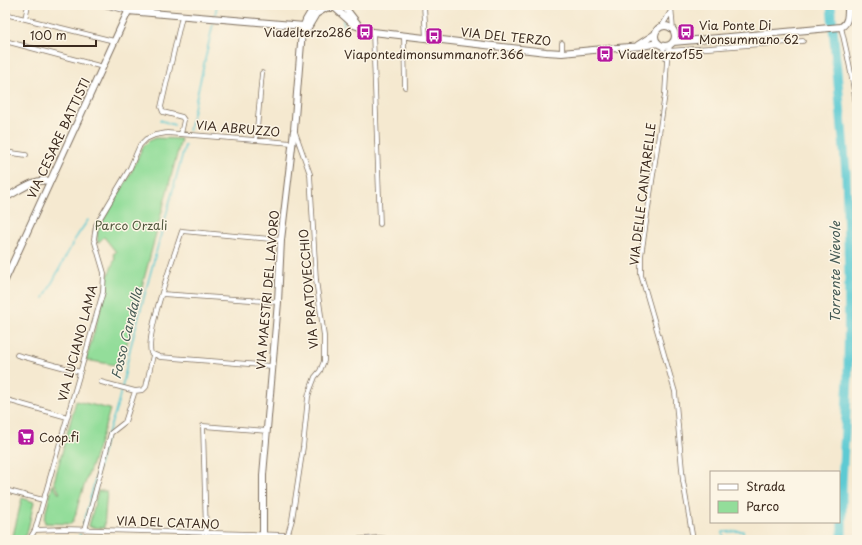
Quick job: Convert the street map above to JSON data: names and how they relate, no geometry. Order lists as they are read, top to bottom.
{
  "streets": {
    "street": [
      "VIA DEL TERZO",
      "VIA ABRUZZO",
      "VIA CESARE BATTISTI",
      "VIA DELLE CANTARELLE",
      "VIA PRATOVECCHIO",
      "VIA MAESTRI DEL LAVORO",
      "VIA LUCIANO LAMA",
      "VIA DEL CATANO"
    ]
  },
  "crossings": [
    ["VIA DEL TERZO", "VIA DELLE CANTARELLE"],
    ["VIA ABRUZZO", "VIA MAESTRI DEL LAVORO"],
    ["VIA ABRUZZO", "VIA LUCIANO LAMA"],
    ["VIA PRATOVECCHIO", "VIA MAESTRI DEL LAVORO"],
    ["VIA PRATOVECCHIO", "VIA DEL CATANO"],
    ["VIA MAESTRI DEL LAVORO", "VIA DEL CATANO"],
    ["VIA LUCIANO LAMA", "VIA DEL CATANO"]
  ],
  "water": ["Torrente Nievole", "Fosso Candalla"],
  "parks": ["Parco Orzali"],
  "places": {
    "bus stop": [
      "Viadelterzo286",
      "Via Ponte Di Monsummano 62",
      "Viapontedimonsummanofr.366",
      "Viadelterzo155"
    ],
    "supermarket": ["Coop.fi"]
  },
  "legend": ["Strada", "Parco"],
  "scale_bar": "100 m"
}
